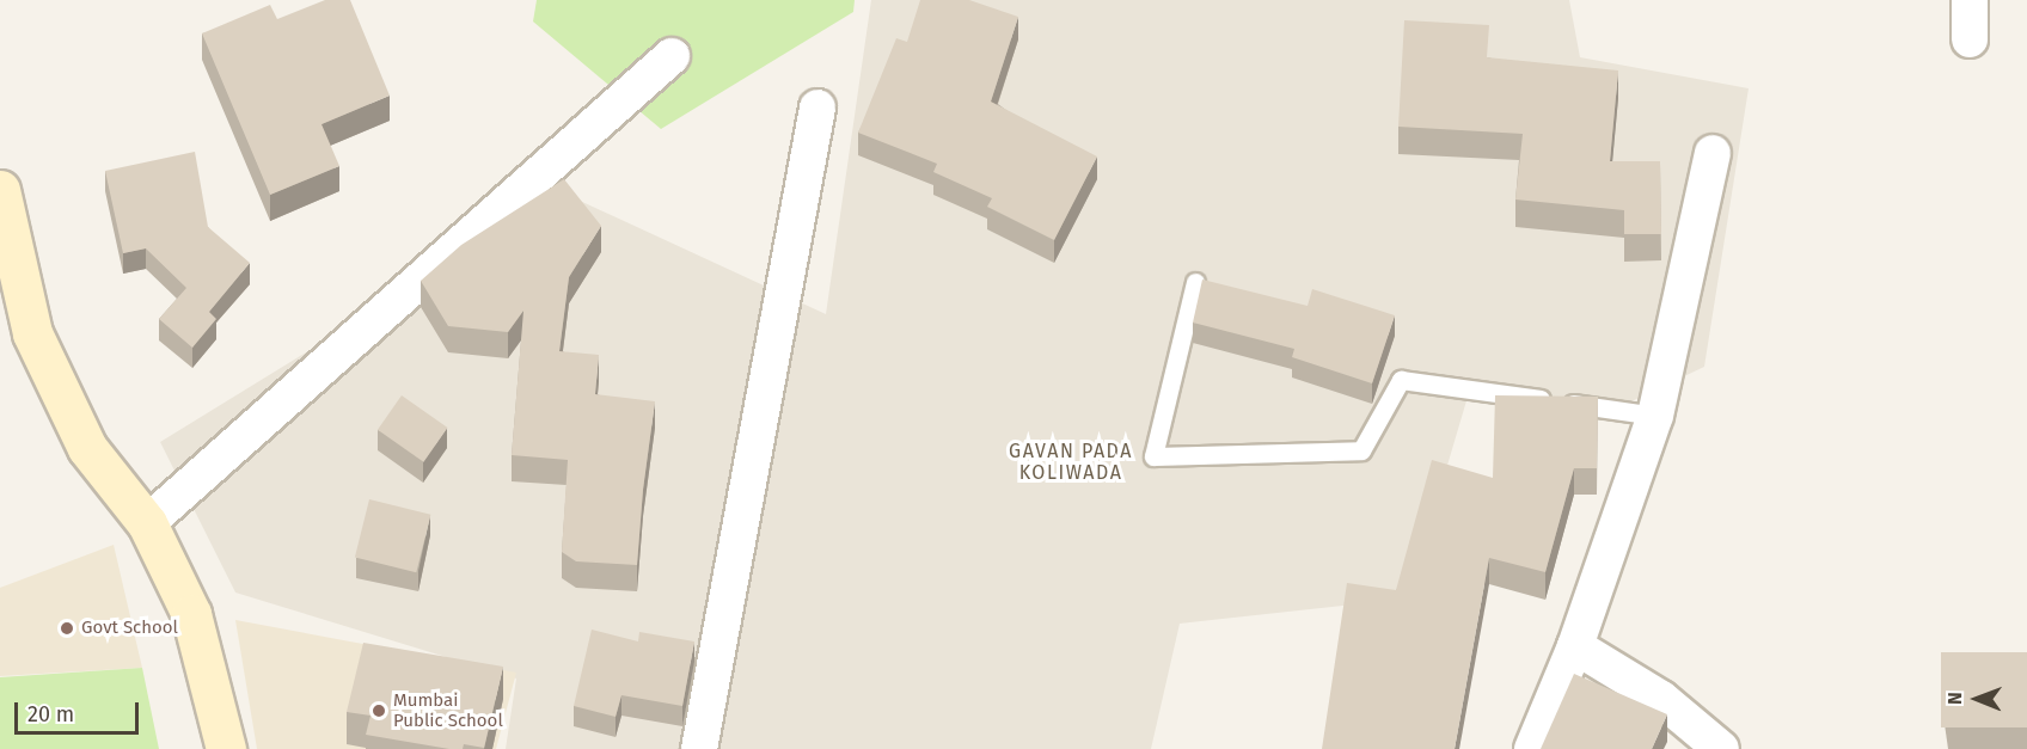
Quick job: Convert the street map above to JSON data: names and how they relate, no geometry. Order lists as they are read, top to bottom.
{
  "districts": ["GAVAN PADA KOLIWADA"],
  "places": ["Govt School", "Mumbai Public School"],
  "scale_bar": "20 m",
  "north": "left"
}
